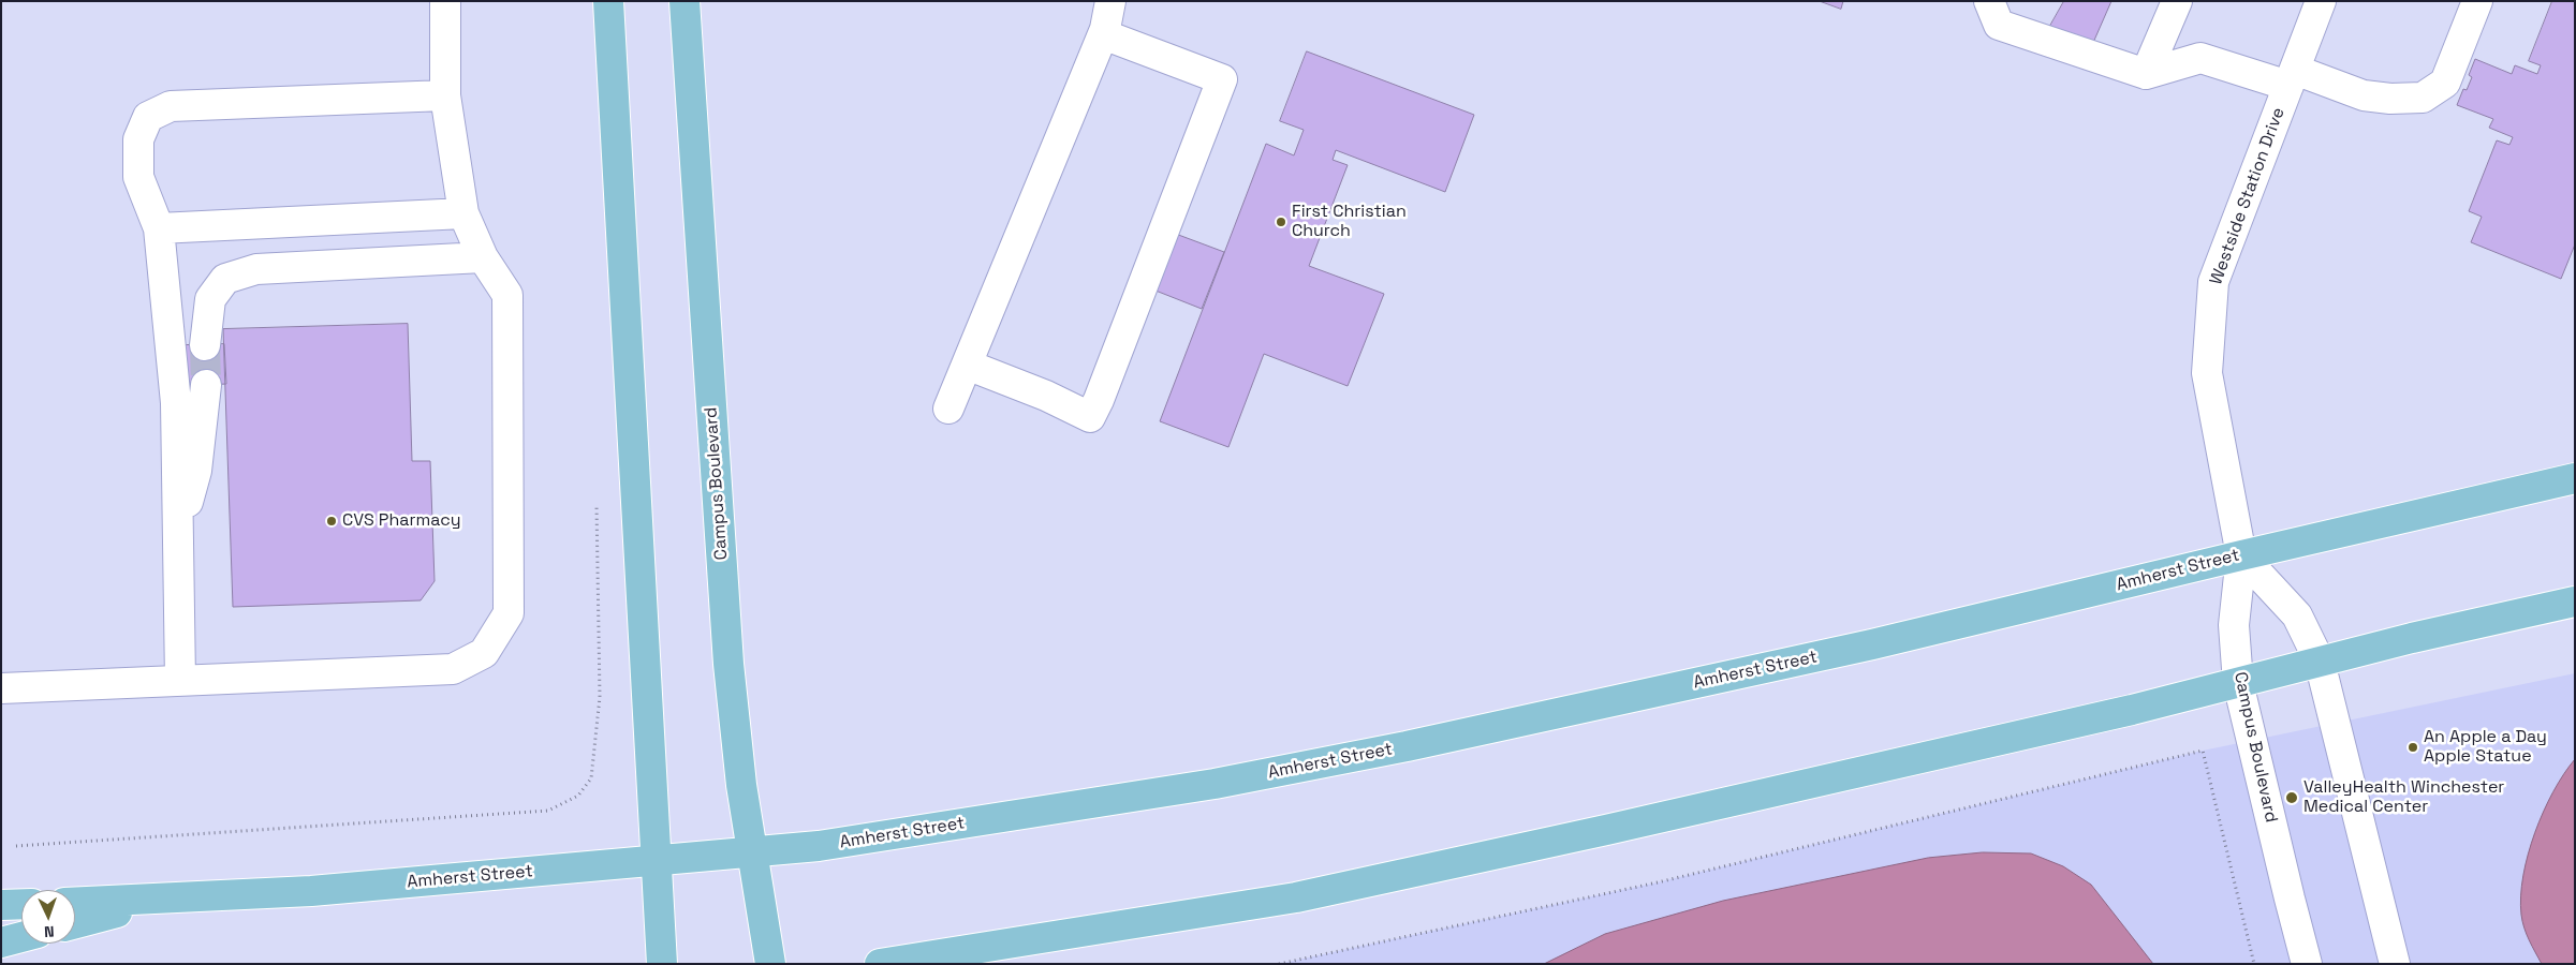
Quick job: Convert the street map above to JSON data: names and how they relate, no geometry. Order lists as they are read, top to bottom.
{
  "streets": {
    "main road": ["Campus Boulevard", "Amherst Street"],
    "street": ["Westside Station Drive"]
  },
  "crossings": [
    ["Westside Station Drive", "Campus Boulevard"],
    ["Westside Station Drive", "Amherst Street"],
    ["Campus Boulevard", "Amherst Street"]
  ],
  "places": [
    "First Christian Church",
    "CVS Pharmacy",
    "An Apple a Day Apple Statue",
    "ValleyHealth Winchester Medical Center"
  ],
  "north": "bottom"
}
